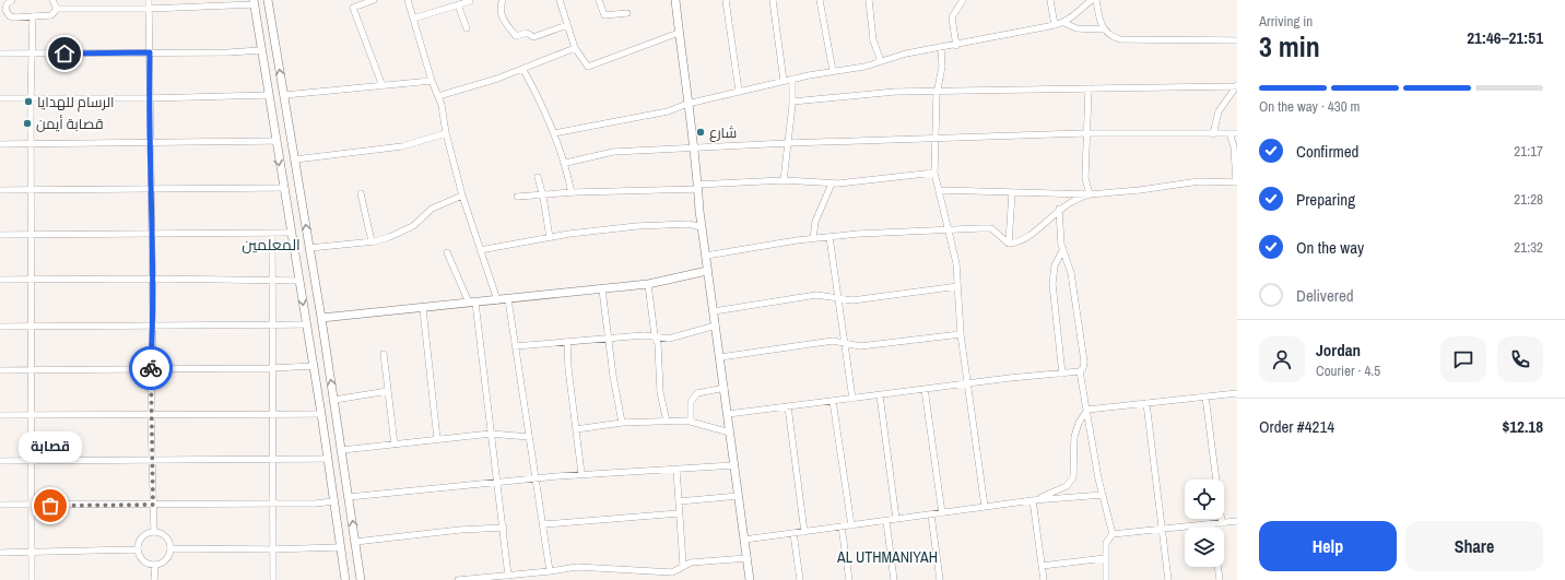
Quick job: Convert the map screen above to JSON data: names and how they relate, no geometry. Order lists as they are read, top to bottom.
{
  "districts": ["المعلمين", "AL UTHMANIYAH"],
  "places": [
    "الرسام للهدايا",
    "قصابة أيمن",
    "شارع",
    "قصابة"
  ],
  "page": {
    "heading": ["3 min", "Arriving in", "21:46–21:51"],
    "panel": [
      "Jordan",
      "Courier · 4.5",
      "Order #4214",
      "$12.18"
    ],
    "bar": "On the way · 430 m",
    "list": [
      ["Confirmed", "21:17"],
      ["Preparing", "21:28"],
      ["On the way", "21:32"],
      "Delivered"
    ],
    "bubble": "قصابة",
    "buttons": ["Help", "Share"]
  }
}
